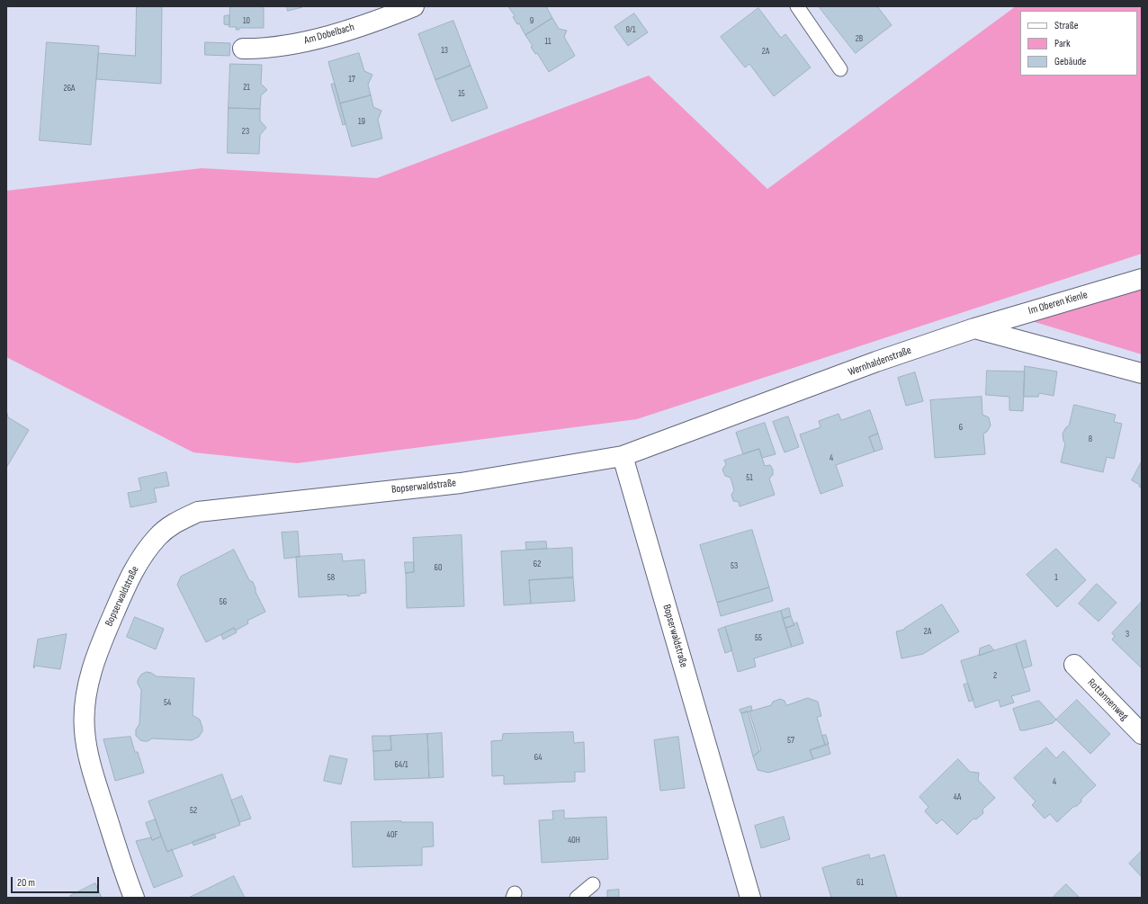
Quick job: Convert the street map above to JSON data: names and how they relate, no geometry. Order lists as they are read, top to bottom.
{
  "streets": {
    "street": [
      "Am Dobelbach",
      "Im Oberen Kienle",
      "Wernhaldenstraße",
      "Bopserwaldstraße",
      "Rottannenweg"
    ]
  },
  "crossings": [
    ["Im Oberen Kienle", "Wernhaldenstraße"],
    ["Wernhaldenstraße", "Bopserwaldstraße"]
  ],
  "house_numbers": [
    "10",
    "9",
    "9/1",
    "2B",
    "11",
    "13",
    "2A",
    "17",
    "21",
    "26A",
    "15",
    "19",
    "23",
    "6",
    "8",
    "4",
    "51",
    "62",
    "53",
    "60",
    "58",
    "1",
    "56",
    "2A",
    "3",
    "55",
    "2",
    "54",
    "57",
    "64",
    "64/1",
    "4",
    "4A",
    "52",
    "40F",
    "40H",
    "61"
  ],
  "legend": ["Straße", "Park", "Gebäude"],
  "scale_bar": "20 m"
}
